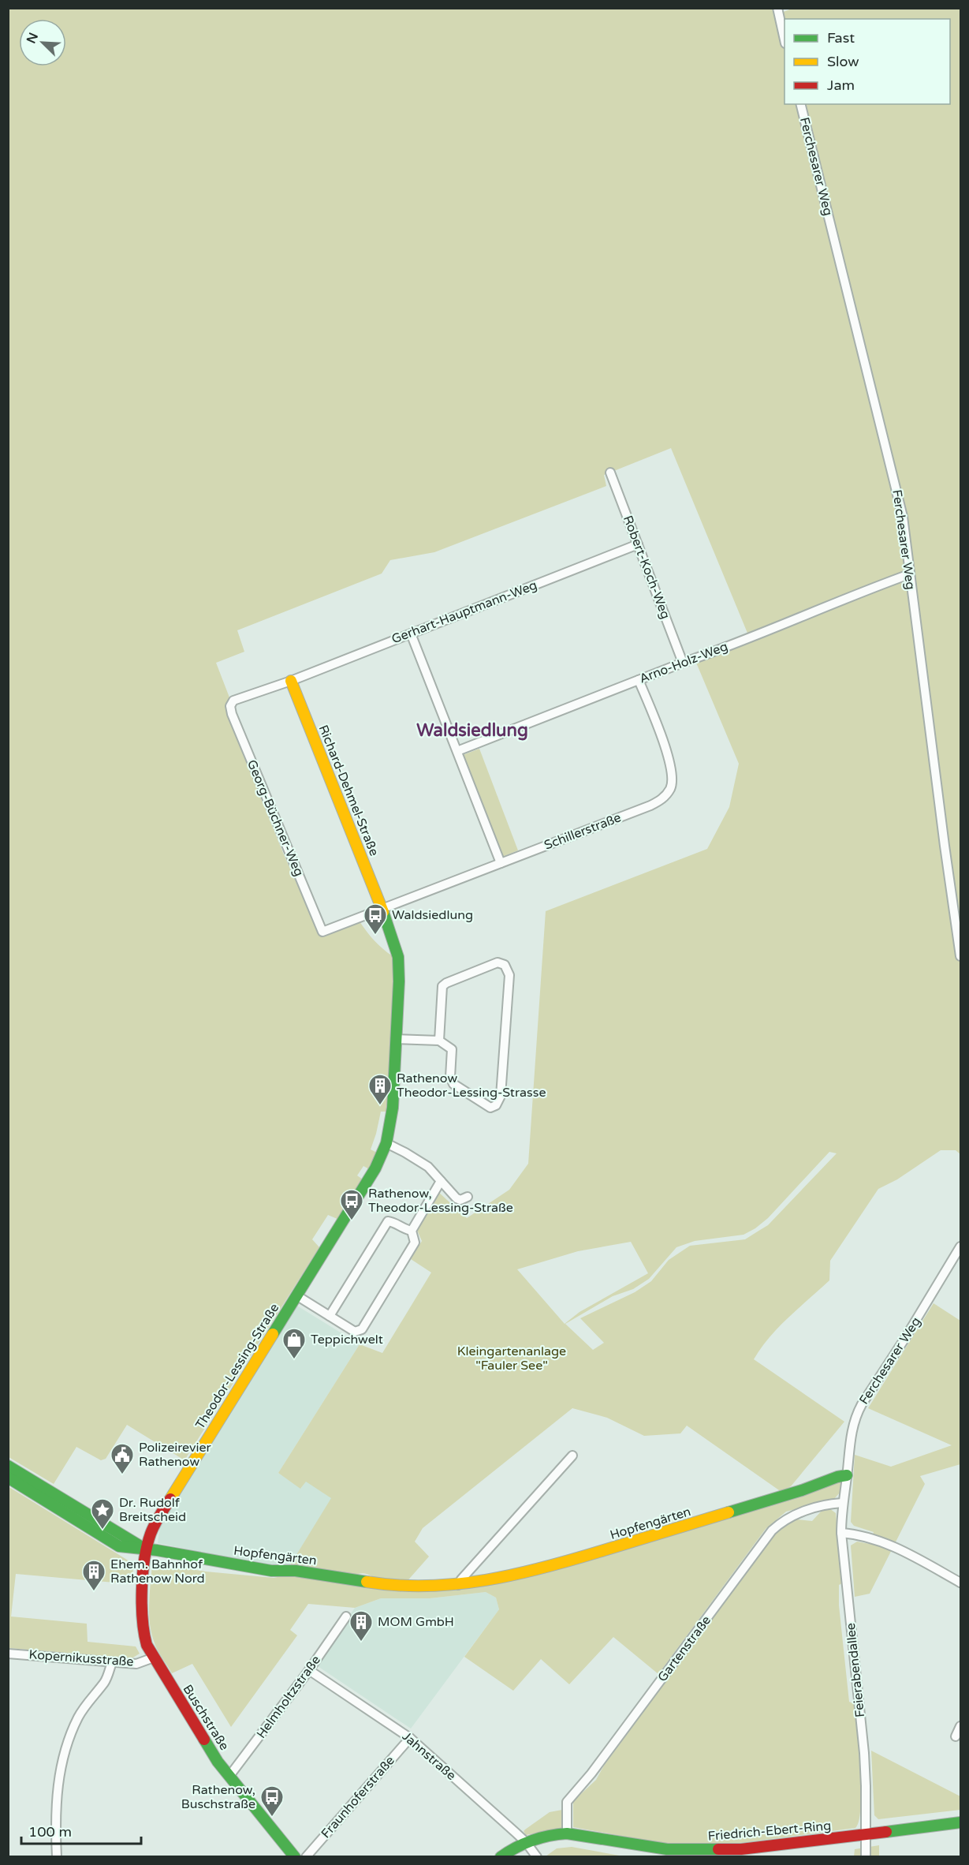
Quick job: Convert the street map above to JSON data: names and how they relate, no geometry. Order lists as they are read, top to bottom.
{
  "streets": {
    "street": [
      "Ferchesarer Weg",
      "Robert-Koch-Weg",
      "Gerhart-Hauptmann-Weg",
      "Arno-Holz-Weg",
      "Richard-Dehmel-Straße",
      "Georg-Büchner-Weg",
      "Schillerstraße",
      "Theodor-Lessing-Straße",
      "Hopfengärten",
      "Gartenstraße",
      "Kopernikusstraße",
      "Feierabendallee",
      "Helmholtzstraße",
      "Buschstraße",
      "Jahnstraße",
      "Fraunhoferstraße",
      "Friedrich-Ebert-Ring"
    ]
  },
  "crossings": [
    ["Ferchesarer Weg", "Arno-Holz-Weg"],
    ["Ferchesarer Weg", "Hopfengärten"],
    ["Ferchesarer Weg", "Feierabendallee"],
    ["Robert-Koch-Weg", "Gerhart-Hauptmann-Weg"],
    ["Robert-Koch-Weg", "Arno-Holz-Weg"],
    ["Gerhart-Hauptmann-Weg", "Richard-Dehmel-Straße"],
    ["Gerhart-Hauptmann-Weg", "Georg-Büchner-Weg"],
    ["Arno-Holz-Weg", "Schillerstraße"],
    ["Richard-Dehmel-Straße", "Georg-Büchner-Weg"],
    ["Richard-Dehmel-Straße", "Schillerstraße"],
    ["Richard-Dehmel-Straße", "Theodor-Lessing-Straße"],
    ["Georg-Büchner-Weg", "Schillerstraße"],
    ["Georg-Büchner-Weg", "Theodor-Lessing-Straße"],
    ["Schillerstraße", "Theodor-Lessing-Straße"],
    ["Theodor-Lessing-Straße", "Hopfengärten"],
    ["Theodor-Lessing-Straße", "Buschstraße"],
    ["Hopfengärten", "Feierabendallee"],
    ["Gartenstraße", "Feierabendallee"],
    ["Gartenstraße", "Friedrich-Ebert-Ring"],
    ["Kopernikusstraße", "Buschstraße"],
    ["Feierabendallee", "Friedrich-Ebert-Ring"],
    ["Helmholtzstraße", "Buschstraße"],
    ["Helmholtzstraße", "Jahnstraße"],
    ["Jahnstraße", "Fraunhoferstraße"],
    ["Jahnstraße", "Friedrich-Ebert-Ring"]
  ],
  "districts": ["Waldsiedlung"],
  "parks": ["Kleingartenanlage \"Fauler See\""],
  "places": {
    "bus stop": ["Waldsiedlung", "Rathenow, Theodor-Lessing-Straße", "Rathenow, Buschstraße"],
    "building": ["Rathenow Theodor-Lessing-Strasse", "Ehem. Bahnhof Rathenow Nord", "MOM GmbH"],
    "shop": ["Teppichwelt"],
    "public building": ["Polizeirevier Rathenow"],
    "place": ["Dr. Rudolf Breitscheid"]
  },
  "legend": ["Fast", "Slow", "Jam"],
  "scale_bar": "100 m",
  "north": "top left"
}
